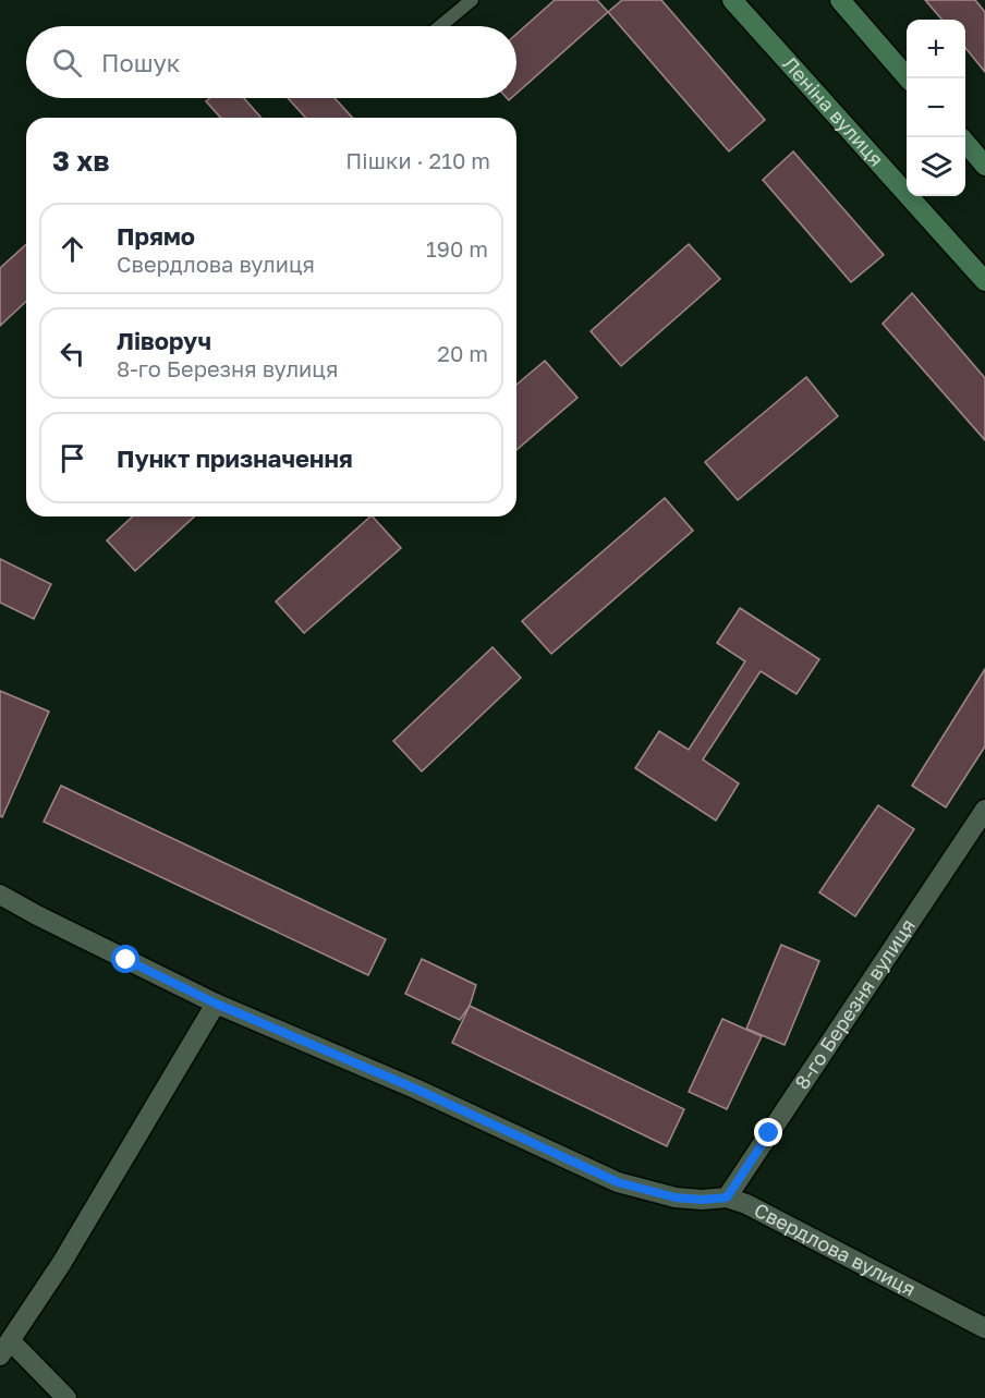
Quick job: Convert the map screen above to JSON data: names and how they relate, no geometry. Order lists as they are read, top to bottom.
{
  "streets": {
    "street": ["Леніна вулиця", "8-го Березня вулиця", "Свердлова вулиця"]
  },
  "crossings": [
    ["8-го Березня вулиця", "Свердлова вулиця"]
  ],
  "page": {
    "map_buttons": ["+", "−"],
    "search": "Пошук",
    "heading": ["3 хв", "Пішки · 210 m"],
    "list": [
      ["Прямо", "Свердлова вулиця", "190 m"],
      ["Ліворуч", "8-го Березня вулиця", "20 m"],
      "Пункт призначення"
    ]
  }
}
